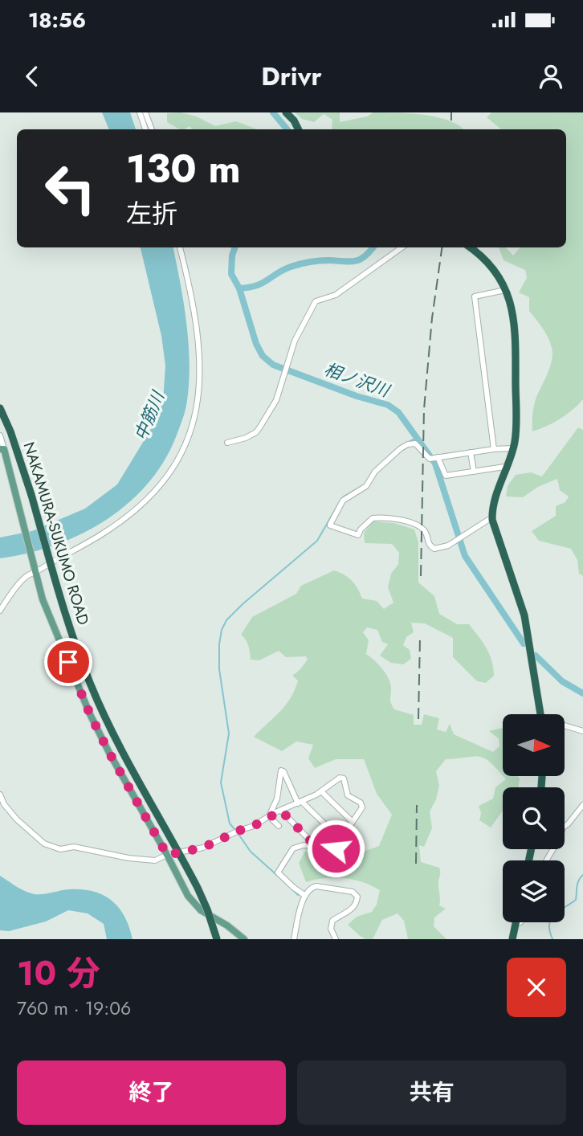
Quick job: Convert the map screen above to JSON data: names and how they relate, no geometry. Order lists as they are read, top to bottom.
{
  "streets": {
    "highway": ["NAKAMURA-SUKUMO ROAD"]
  },
  "water": ["相ノ沢川", "中筋川"],
  "north": "right",
  "page": {
    "status": "18:56",
    "header": "Drivr",
    "turn": ["130 m", "左折"],
    "heading": ["10 分", "760 m · 19:06"],
    "buttons": ["終了", "共有"]
  }
}
